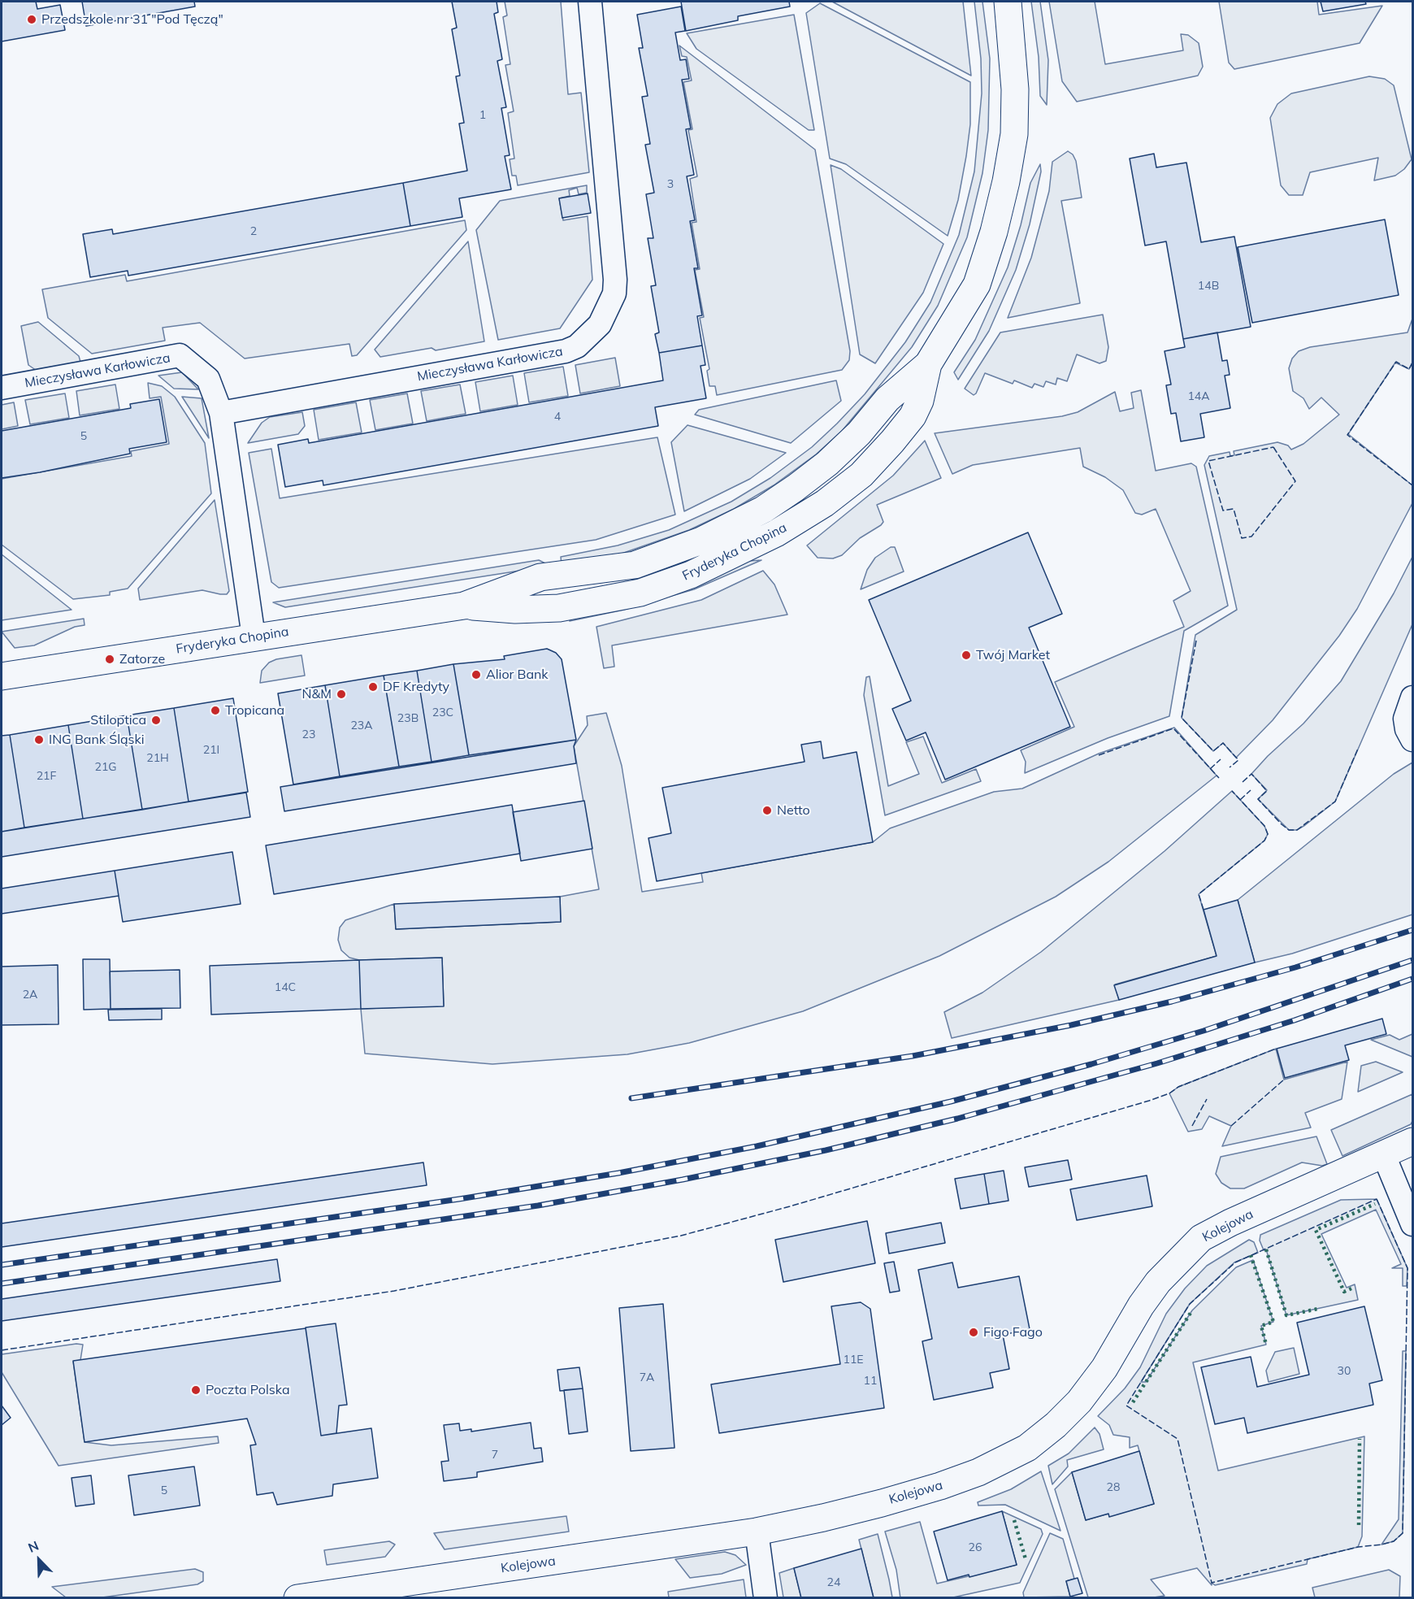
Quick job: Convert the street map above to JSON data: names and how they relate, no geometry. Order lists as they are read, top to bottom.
{
  "streets": {
    "street": ["Mieczysława Karłowicza", "Fryderyka Chopina", "Kolejowa"]
  },
  "crossings": [
    ["Mieczysława Karłowicza", "Fryderyka Chopina"]
  ],
  "places": [
    "Przedszkole nr 31 \"Pod Tęczą\"",
    "Twój Market",
    "Zatorze",
    "Alior Bank",
    "DF Kredyty",
    "N&M",
    "Tropicana",
    "Stiloptica",
    "ING Bank Śląski",
    "Netto",
    "Figo Fago",
    "Poczta Polska"
  ],
  "house_numbers": [
    "1",
    "3",
    "2",
    "14B",
    "14A",
    "4",
    "5",
    "23C",
    "23B",
    "23A",
    "23",
    "21I",
    "21H",
    "21G",
    "21F",
    "14C",
    "2A",
    "11E",
    "30",
    "7A",
    "11",
    "7",
    "28",
    "5",
    "26",
    "24"
  ],
  "north": "top left"
}
